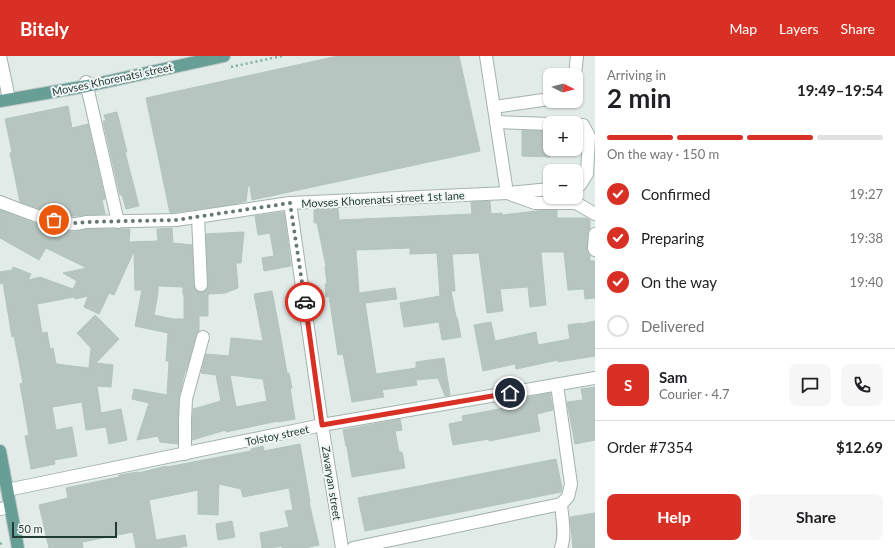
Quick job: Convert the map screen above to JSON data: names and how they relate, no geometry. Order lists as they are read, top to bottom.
{
  "streets": {
    "main road": ["Movses Khorenatsi street"],
    "street": ["Movses Khorenatsi street 1st lane", "Tolstoy street", "Zavaryan street"]
  },
  "crossings": [
    ["Movses Khorenatsi street 1st lane", "Zavaryan street"],
    ["Tolstoy street", "Zavaryan street"]
  ],
  "scale_bar": "50 m",
  "north": "right",
  "page": {
    "header": "Bitely",
    "nav": ["Map", "Layers", "Share"],
    "heading": ["2 min", "Arriving in", "19:49–19:54"],
    "panel": [
      "Sam",
      "Courier · 4.7",
      "Order #7354",
      "$12.69"
    ],
    "map_buttons": ["+", "−"],
    "bar": "On the way · 150 m",
    "list": [
      ["Confirmed", "19:27"],
      ["Preparing", "19:38"],
      ["On the way", "19:40"],
      "Delivered"
    ],
    "round": "S",
    "buttons": ["Help", "Share"],
    "scale": "50 m"
  }
}
